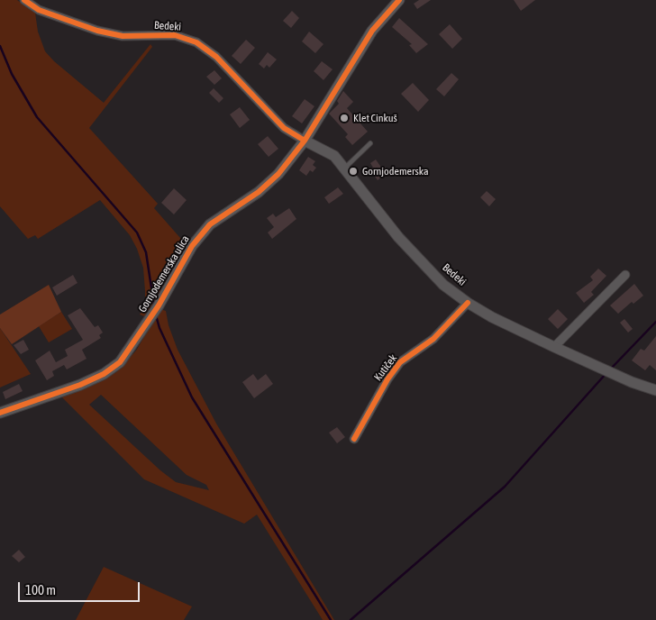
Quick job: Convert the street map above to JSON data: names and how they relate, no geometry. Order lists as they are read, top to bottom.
{
  "streets": {
    "street": ["Bedeki", "Gornjodemerska ulica", "Kutiček"]
  },
  "crossings": [
    ["Bedeki", "Gornjodemerska ulica"],
    ["Bedeki", "Kutiček"]
  ],
  "places": ["Klet Cinkuš", "Gornjodemerska"],
  "scale_bar": "100 m"
}
